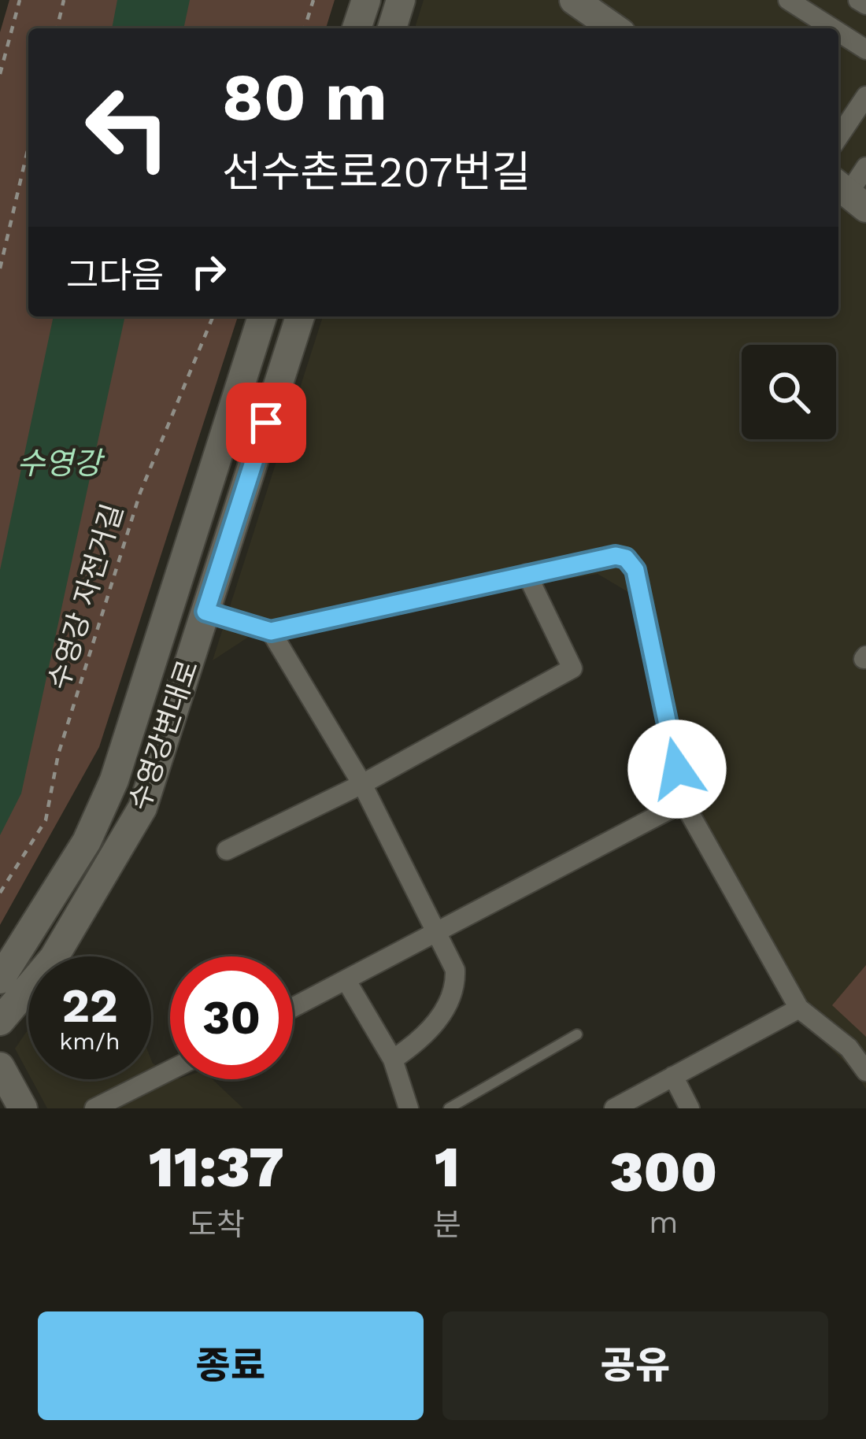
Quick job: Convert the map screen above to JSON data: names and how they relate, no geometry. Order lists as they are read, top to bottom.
{
  "streets": {
    "main road": ["수영강변대로"],
    "path": ["수영강 자전거길"]
  },
  "water": ["수영강"],
  "page": {
    "turn": ["80 m", "선수촌로207번길"],
    "then": "그다음",
    "speed": "22 km/h",
    "limit": "30",
    "eta": [
      "11:37",
      "도착",
      "1",
      "분",
      "300",
      "m"
    ],
    "buttons": ["종료", "공유"]
  }
}
